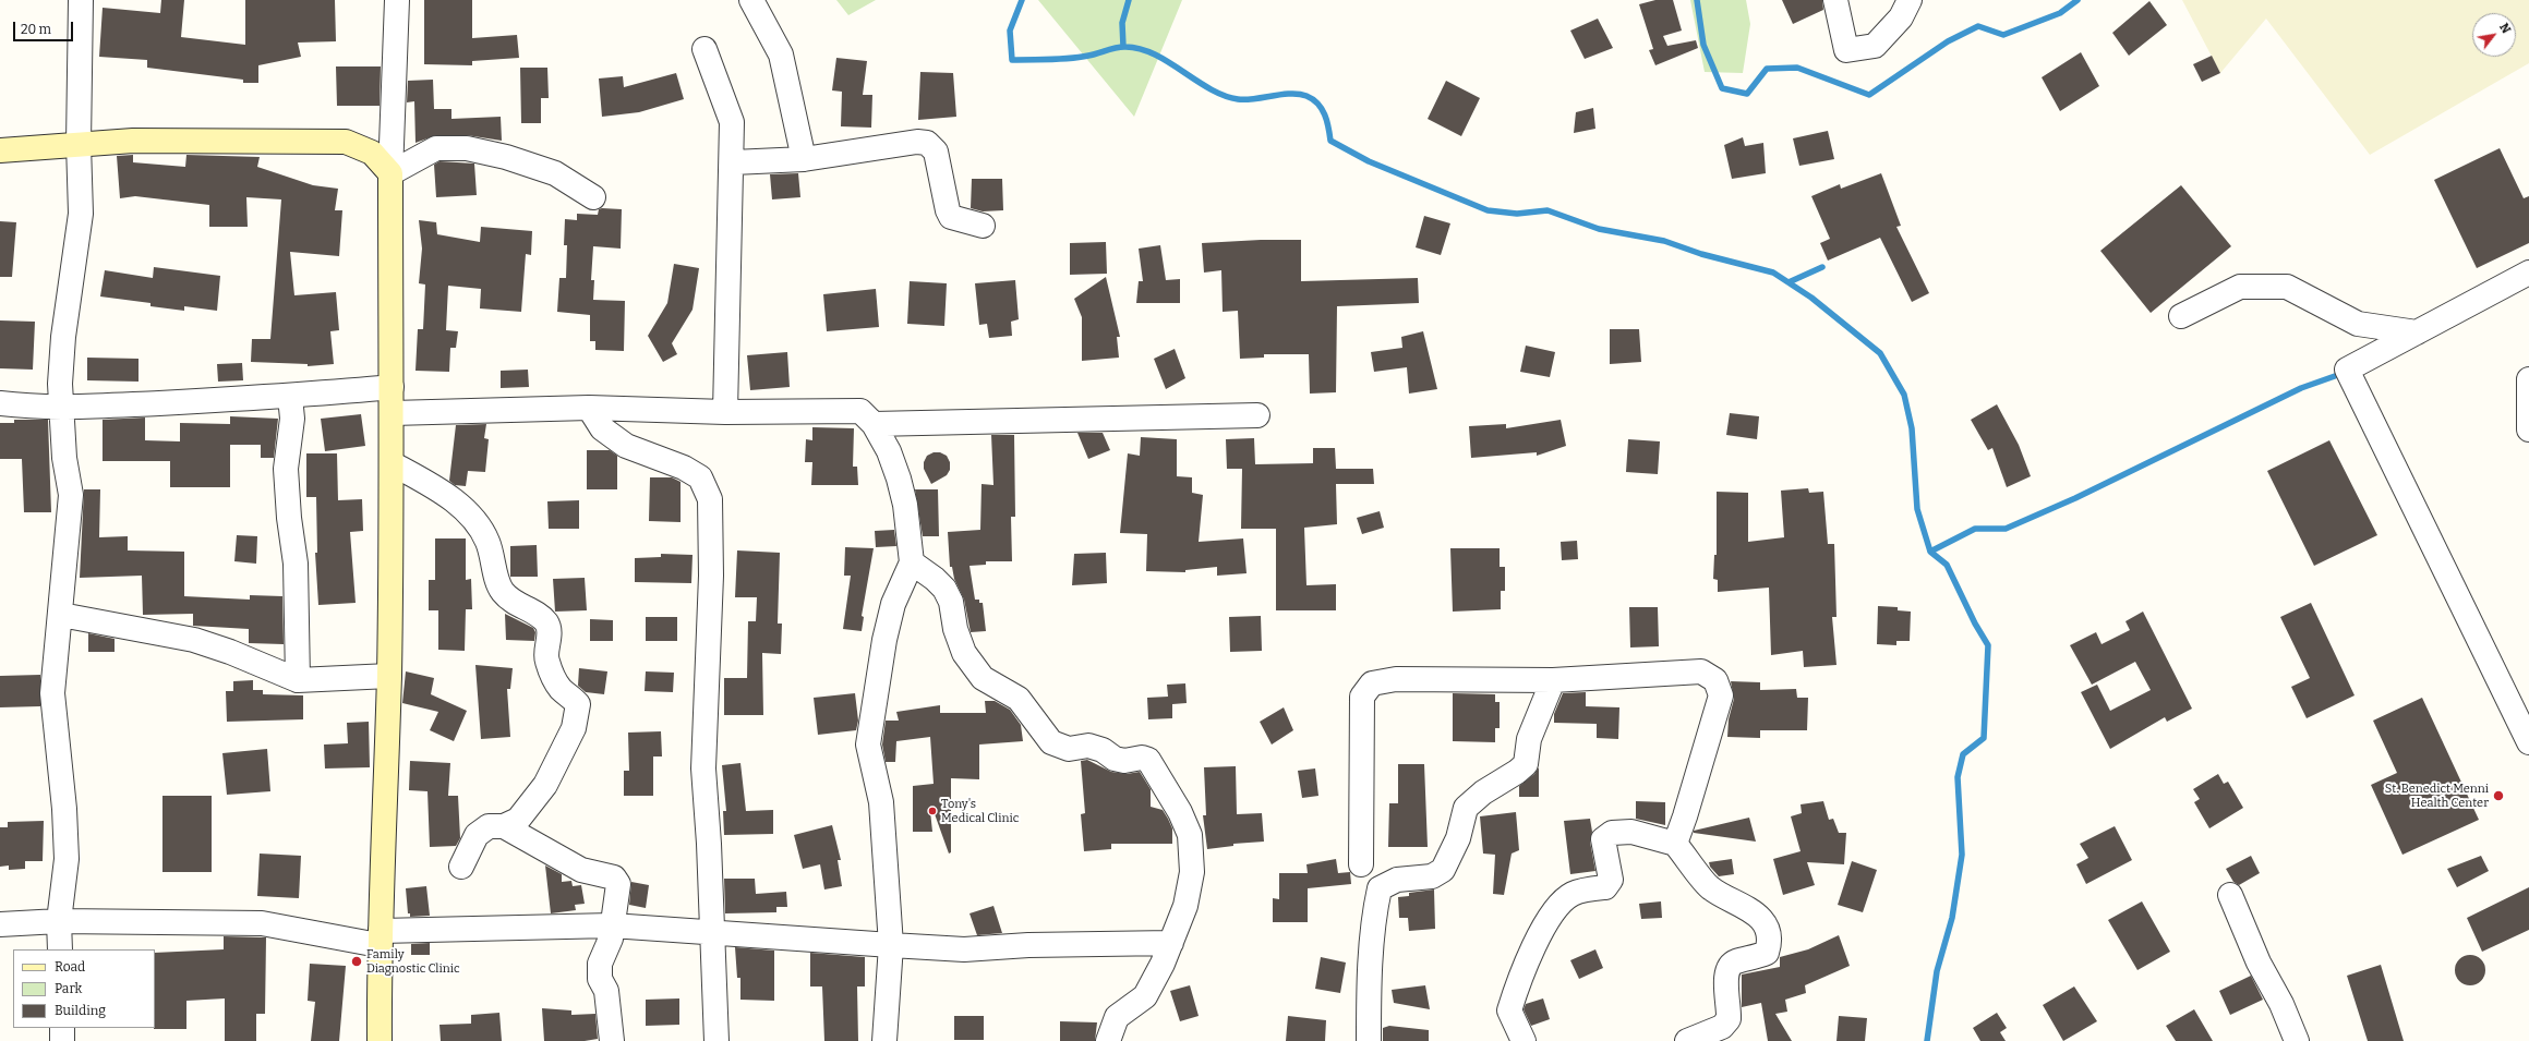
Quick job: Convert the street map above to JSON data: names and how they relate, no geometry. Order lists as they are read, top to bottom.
{
  "places": ["St. Benedict Menni Health Center", "Tony's Medical Clinic", "Family Diagnostic Clinic"],
  "legend": ["Road", "Park", "Building"],
  "scale_bar": "20 m",
  "north": "top right"
}
